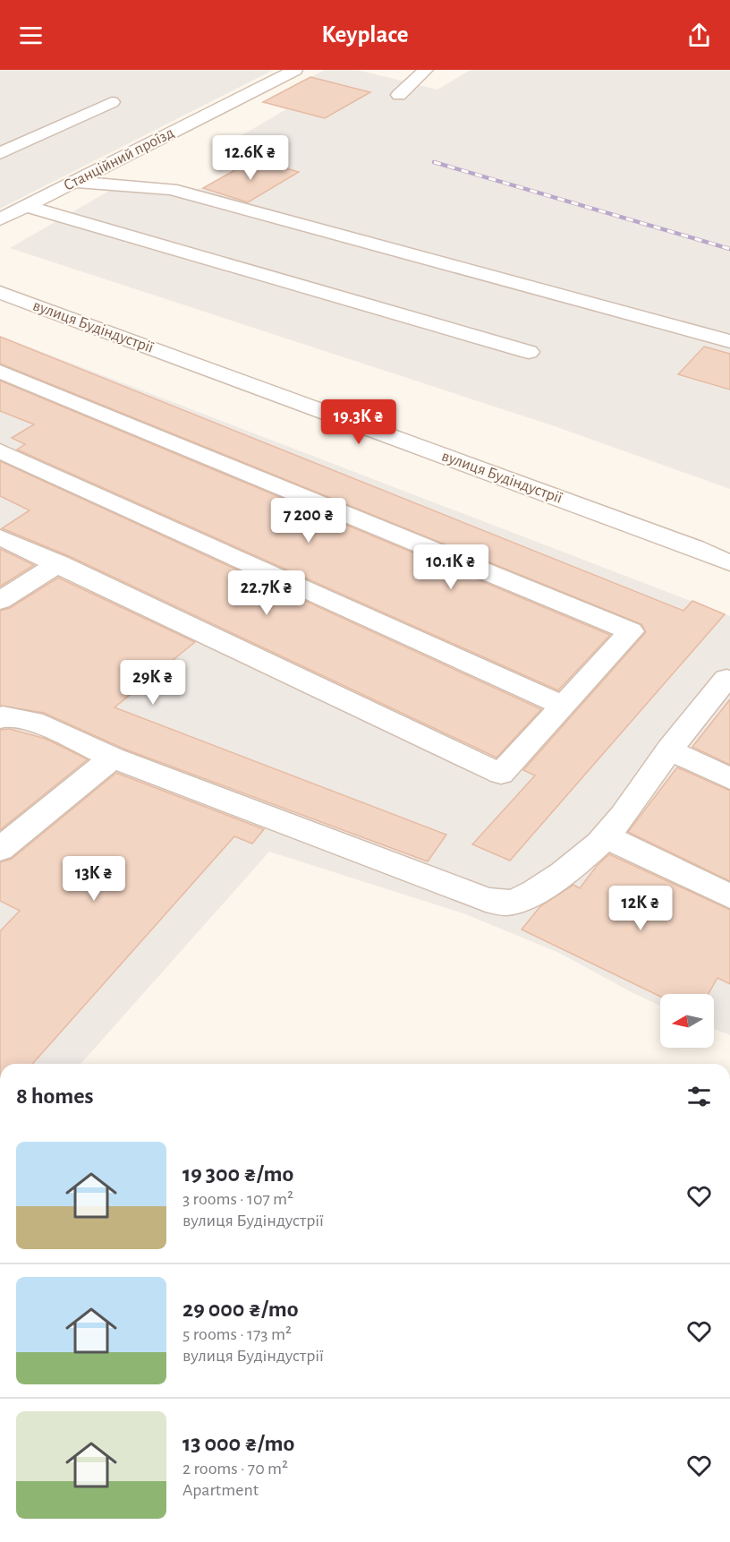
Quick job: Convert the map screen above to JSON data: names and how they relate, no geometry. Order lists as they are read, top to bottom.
{
  "streets": {
    "street": ["Станційний проїзд", "вулиця Будіндустрії"]
  },
  "north": "left",
  "page": {
    "header": "Keyplace",
    "price": [
      "12.6K ₴",
      "19.3K ₴",
      "7 200 ₴",
      "10.1K ₴",
      "22.7K ₴",
      "29K ₴",
      "13K ₴",
      "12K ₴"
    ],
    "heading": "8 homes",
    "list": [
      {
        "name": "19 300 ₴/mo",
        "note": "3 rooms · 107 m² · вулиця Будіндустрії"
      },
      {
        "name": "29 000 ₴/mo",
        "note": "5 rooms · 173 m² · вулиця Будіндустрії"
      },
      {
        "name": "13 000 ₴/mo",
        "note": "2 rooms · 70 m² · Apartment"
      }
    ]
  }
}
